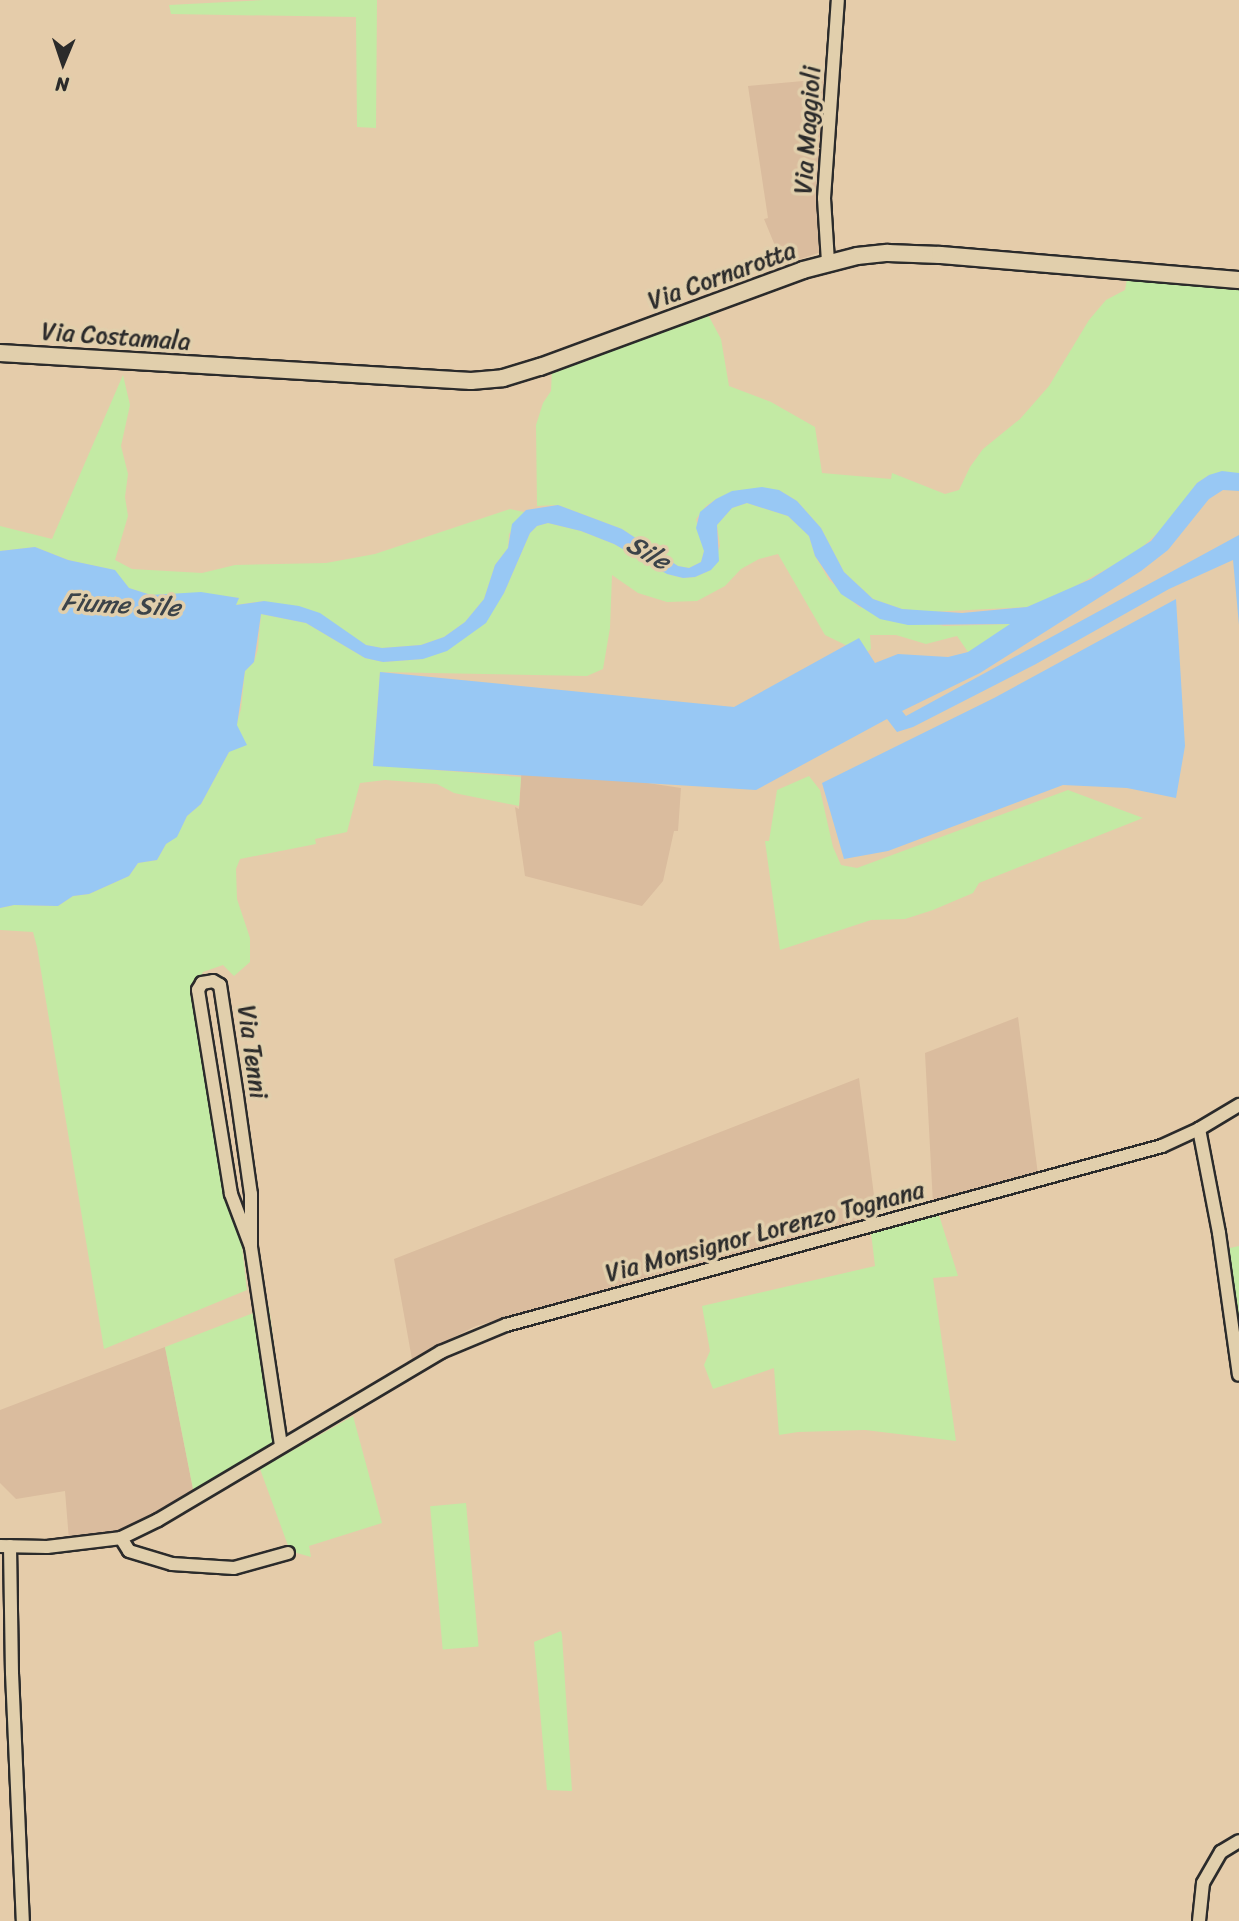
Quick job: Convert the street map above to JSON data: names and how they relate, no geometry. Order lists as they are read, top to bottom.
{
  "streets": {
    "main road": ["Via Cornarotta", "Via Costamala"],
    "street": ["Via Maggioli", "Via Tenni", "Via Monsignor Lorenzo Tognana"]
  },
  "crossings": [
    ["Via Maggioli", "Via Cornarotta"],
    ["Via Cornarotta", "Via Costamala"],
    ["Via Tenni", "Via Monsignor Lorenzo Tognana"]
  ],
  "water": ["Sile", "Fiume Sile"],
  "north": "bottom"
}
